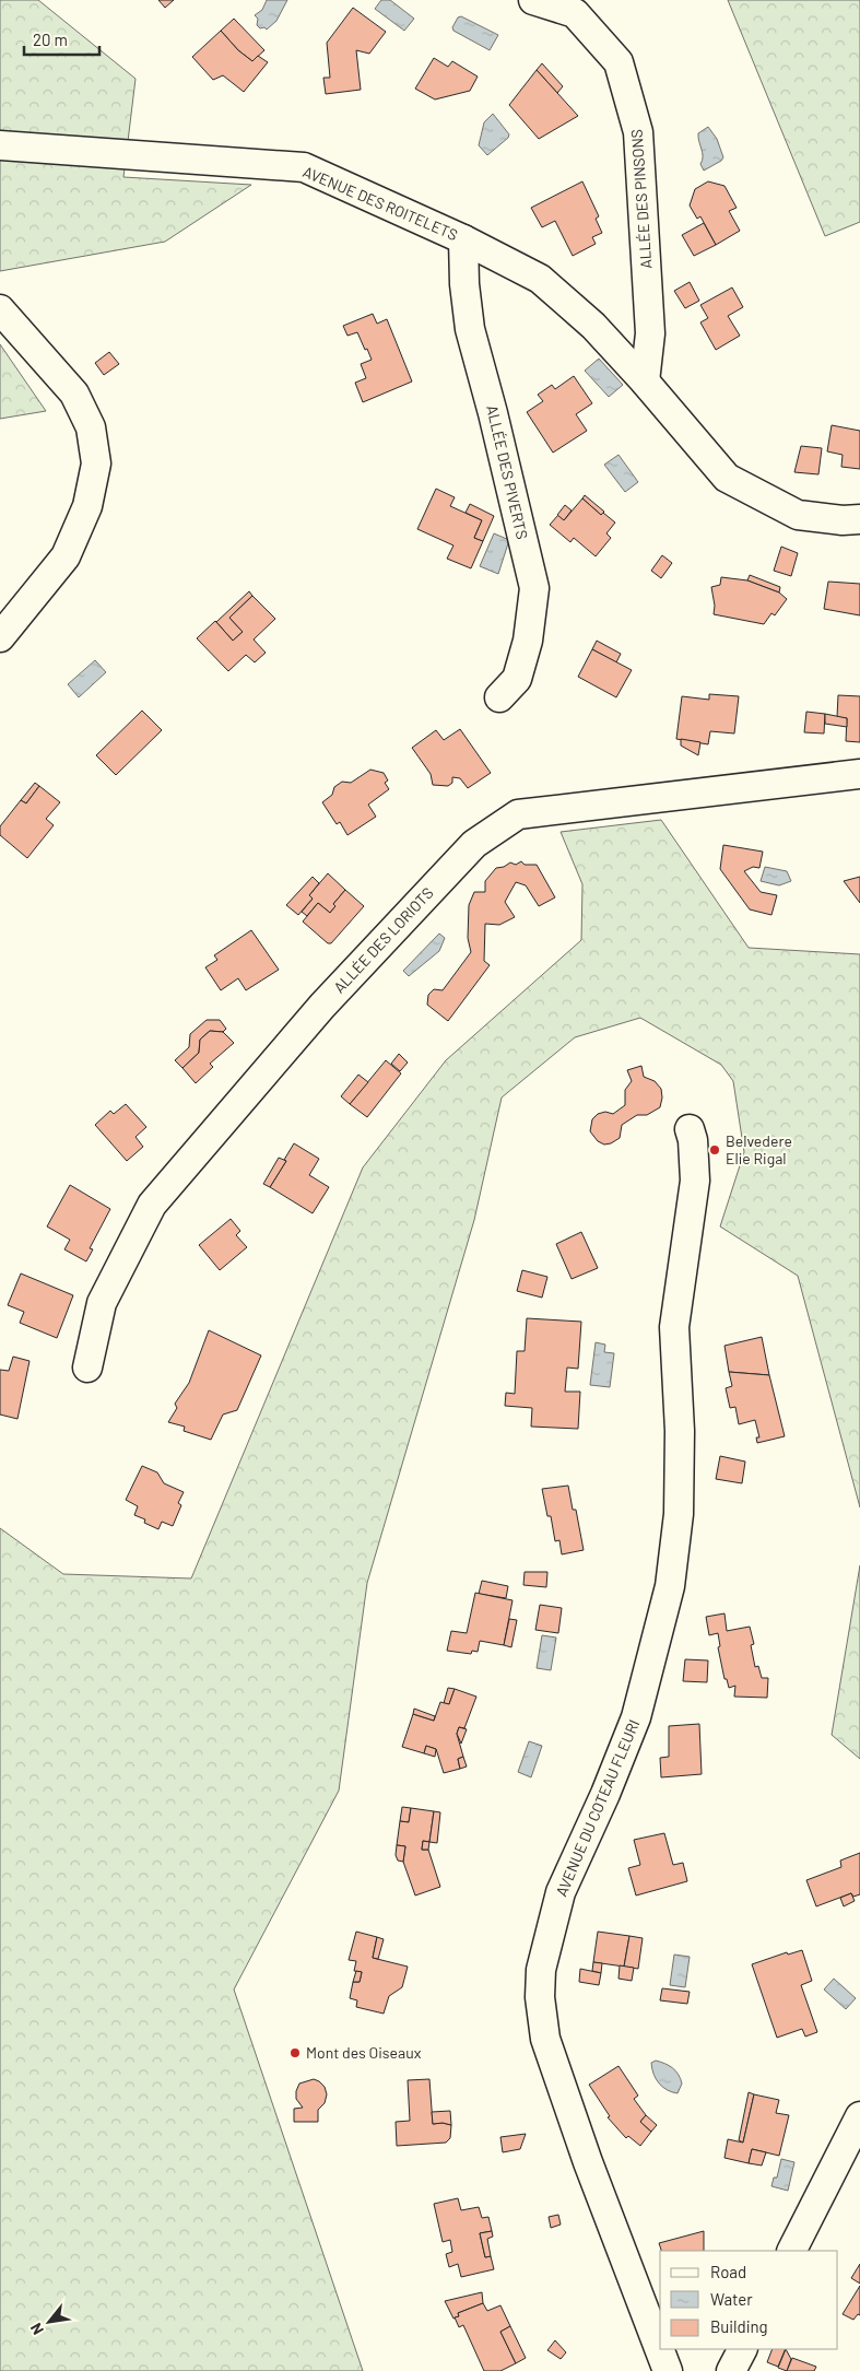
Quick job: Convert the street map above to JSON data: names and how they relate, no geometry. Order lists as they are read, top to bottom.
{
  "streets": {
    "street": [
      "ALLÉE DES PINSONS",
      "AVENUE DES ROITELETS",
      "ALLÉE DES PIVERTS",
      "ALLÉE DES LORIOTS",
      "AVENUE DU COTEAU FLEURI"
    ]
  },
  "crossings": [
    ["ALLÉE DES PINSONS", "AVENUE DES ROITELETS"],
    ["AVENUE DES ROITELETS", "ALLÉE DES PIVERTS"]
  ],
  "places": ["Belvedere Elie Rigal", "Mont des Oiseaux"],
  "legend": ["Road", "Water", "Building"],
  "scale_bar": "20 m",
  "north": "bottom left"
}
